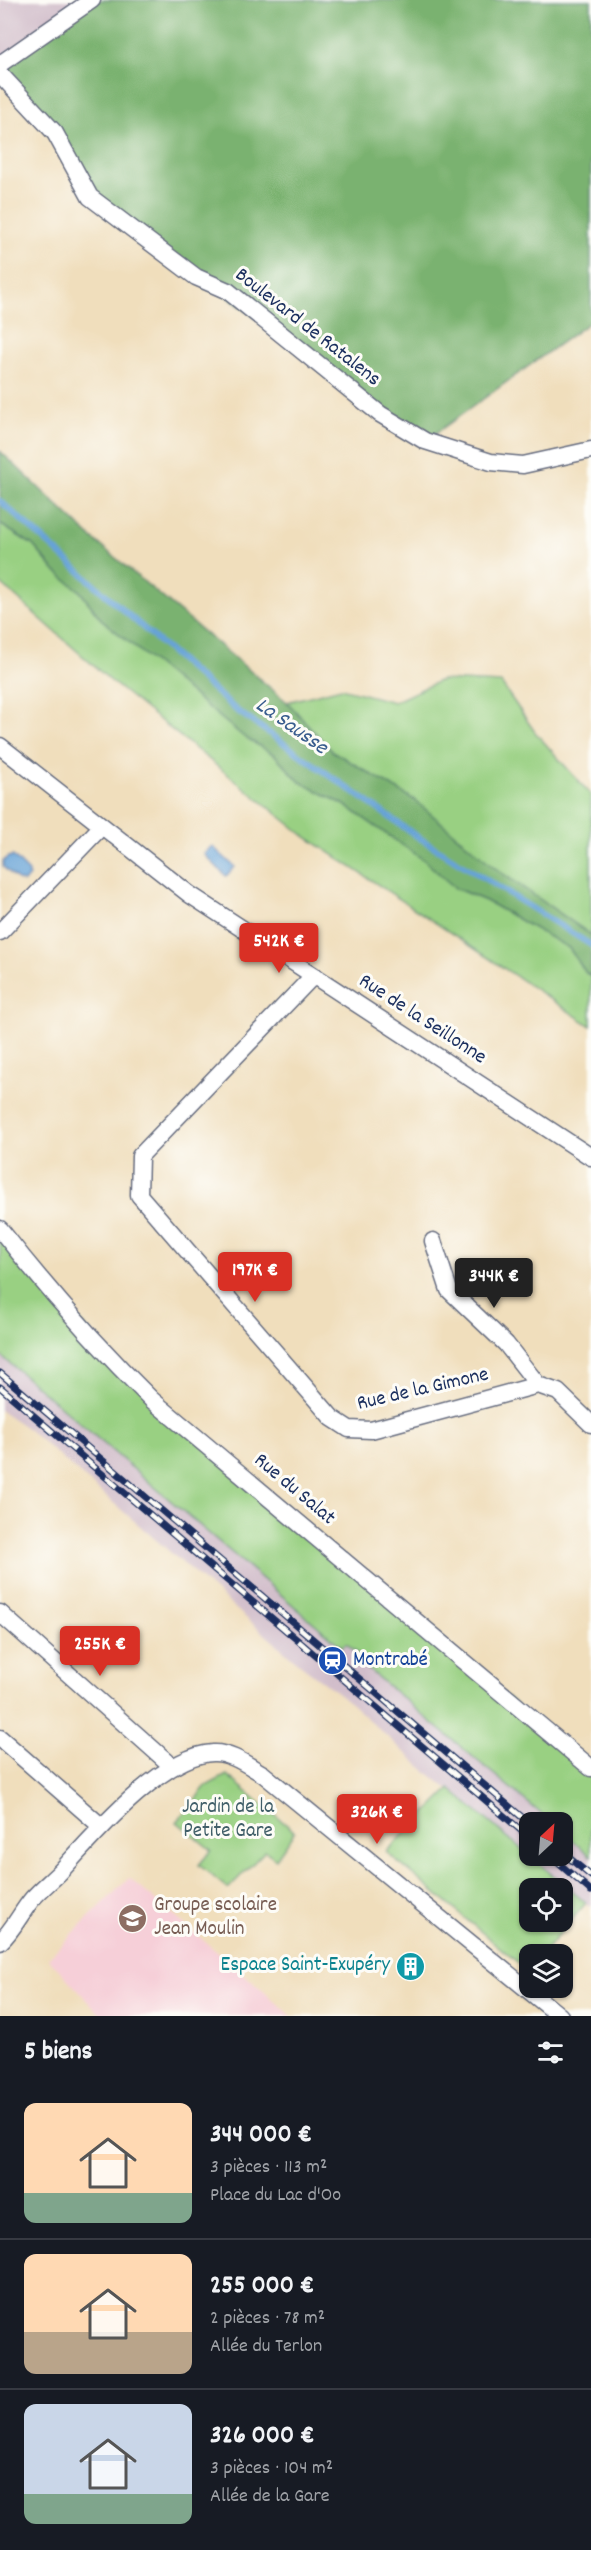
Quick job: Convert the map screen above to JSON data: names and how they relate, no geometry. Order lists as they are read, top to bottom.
{
  "streets": {
    "street": [
      "Boulevard de Ratalens",
      "Rue de la Seillonne",
      "Rue de la Gimone",
      "Rue du Salat"
    ]
  },
  "crossings": [
    ["Rue de la Seillonne", "Rue de la Gimone"]
  ],
  "water": ["La Sausse"],
  "parks": ["Jardin de la Petite Gare"],
  "places": {
    "station": ["Montrabé"],
    "school or university": ["Groupe scolaire Jean Moulin"],
    "building": ["Espace Saint-Exupéry"]
  },
  "north": "top right",
  "page": {
    "price": [
      "542K €",
      "197K €",
      "344K €",
      "255K €",
      "326K €"
    ],
    "heading": "5 biens",
    "list": [
      {
        "name": "344 000 €",
        "note": "3 pièces · 113 m² · Place du Lac d'Oo"
      },
      {
        "name": "255 000 €",
        "note": "2 pièces · 78 m² · Allée du Terlon"
      },
      {
        "name": "326 000 €",
        "note": "3 pièces · 104 m² · Allée de la Gare"
      }
    ]
  }
}
